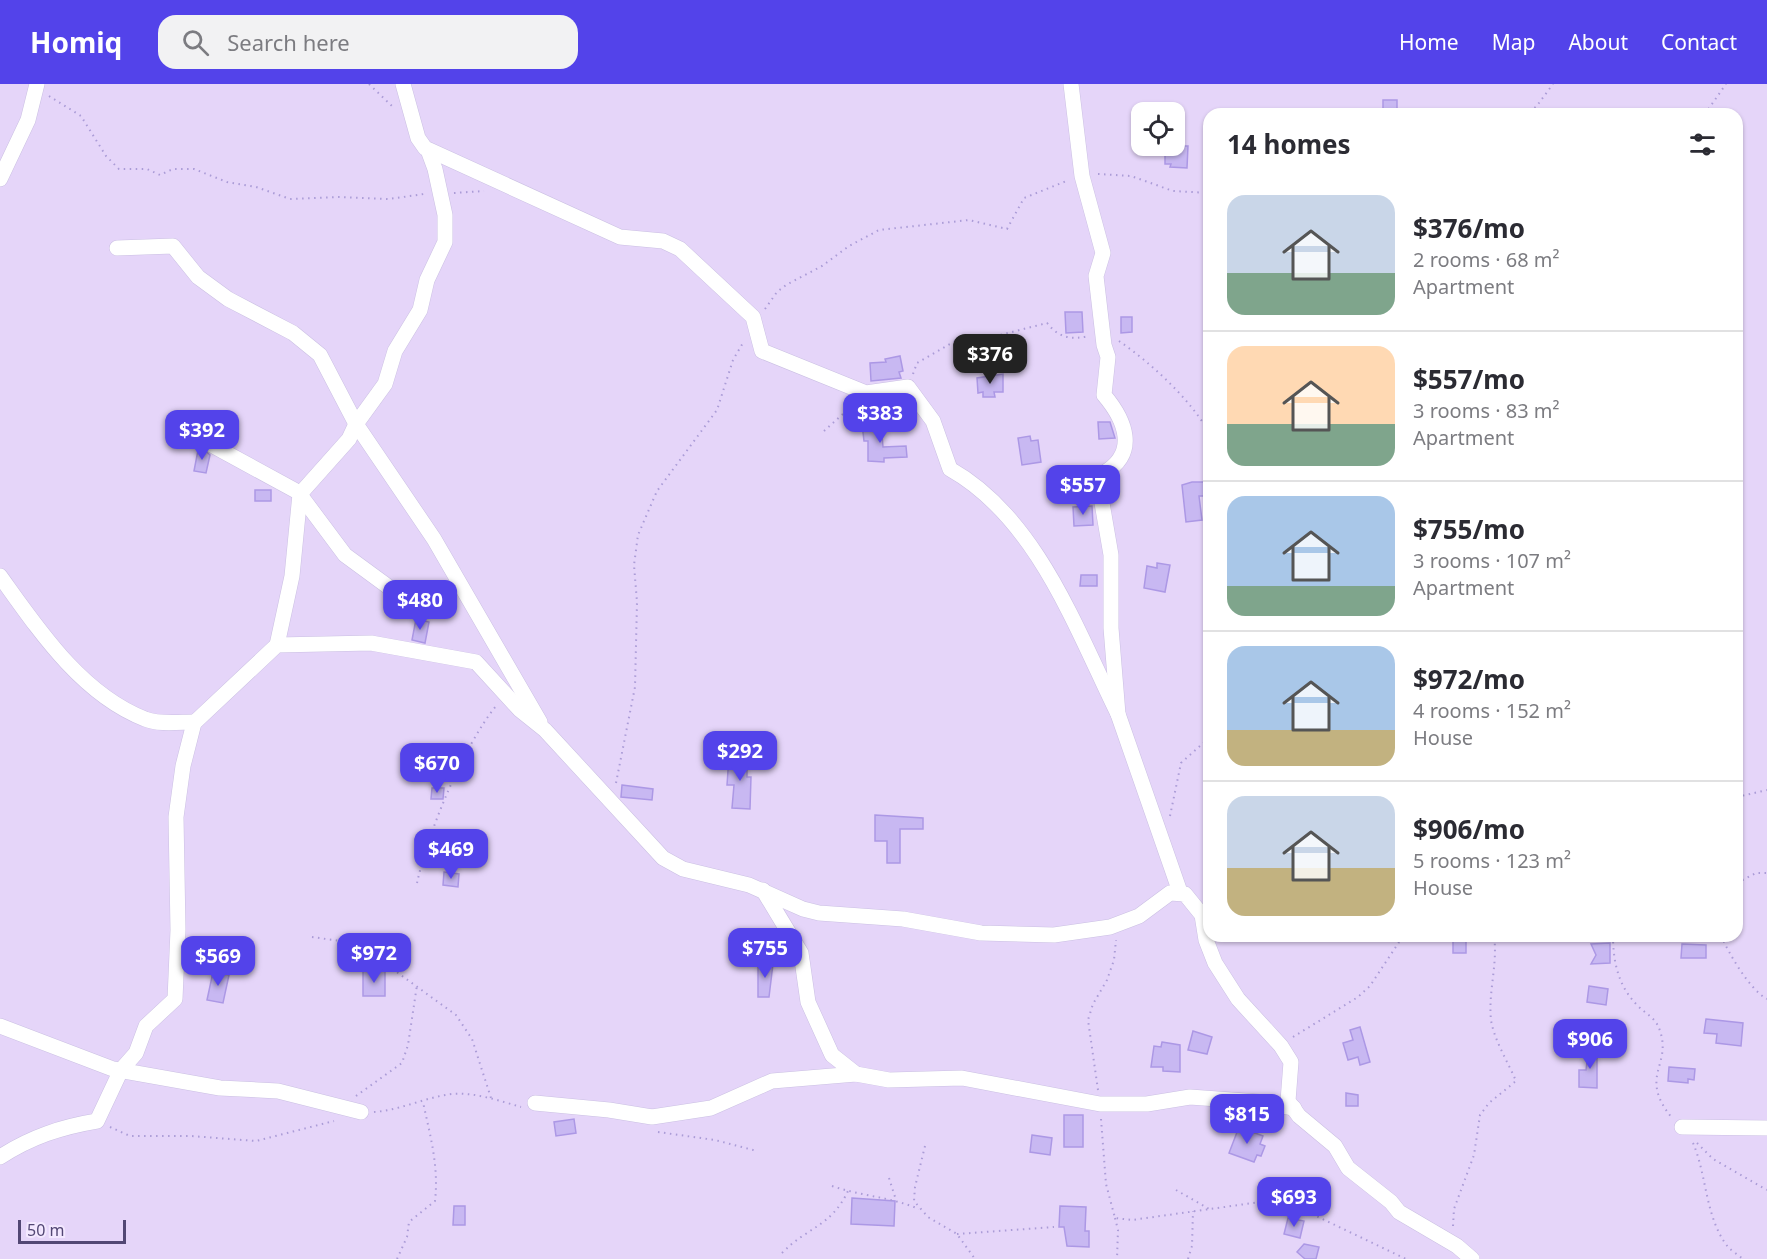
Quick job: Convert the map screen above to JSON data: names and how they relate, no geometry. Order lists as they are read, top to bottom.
{
  "scale_bar": "50 m",
  "page": {
    "header": "Homiq",
    "search": "Search here",
    "nav": [
      "Home",
      "Map",
      "About",
      "Contact"
    ],
    "heading": "14 homes",
    "list": [
      {
        "name": "$376/mo",
        "note": "2 rooms · 68 m² · Apartment"
      },
      {
        "name": "$557/mo",
        "note": "3 rooms · 83 m² · Apartment"
      },
      {
        "name": "$755/mo",
        "note": "3 rooms · 107 m² · Apartment"
      },
      {
        "name": "$972/mo",
        "note": "4 rooms · 152 m² · House"
      },
      {
        "name": "$906/mo",
        "note": "5 rooms · 123 m² · House"
      }
    ],
    "price": [
      "$376",
      "$383",
      "$392",
      "$557",
      "$480",
      "$292",
      "$670",
      "$469",
      "$755",
      "$972",
      "$569",
      "$906",
      "$815",
      "$693"
    ],
    "scale": "50 m"
  }
}
